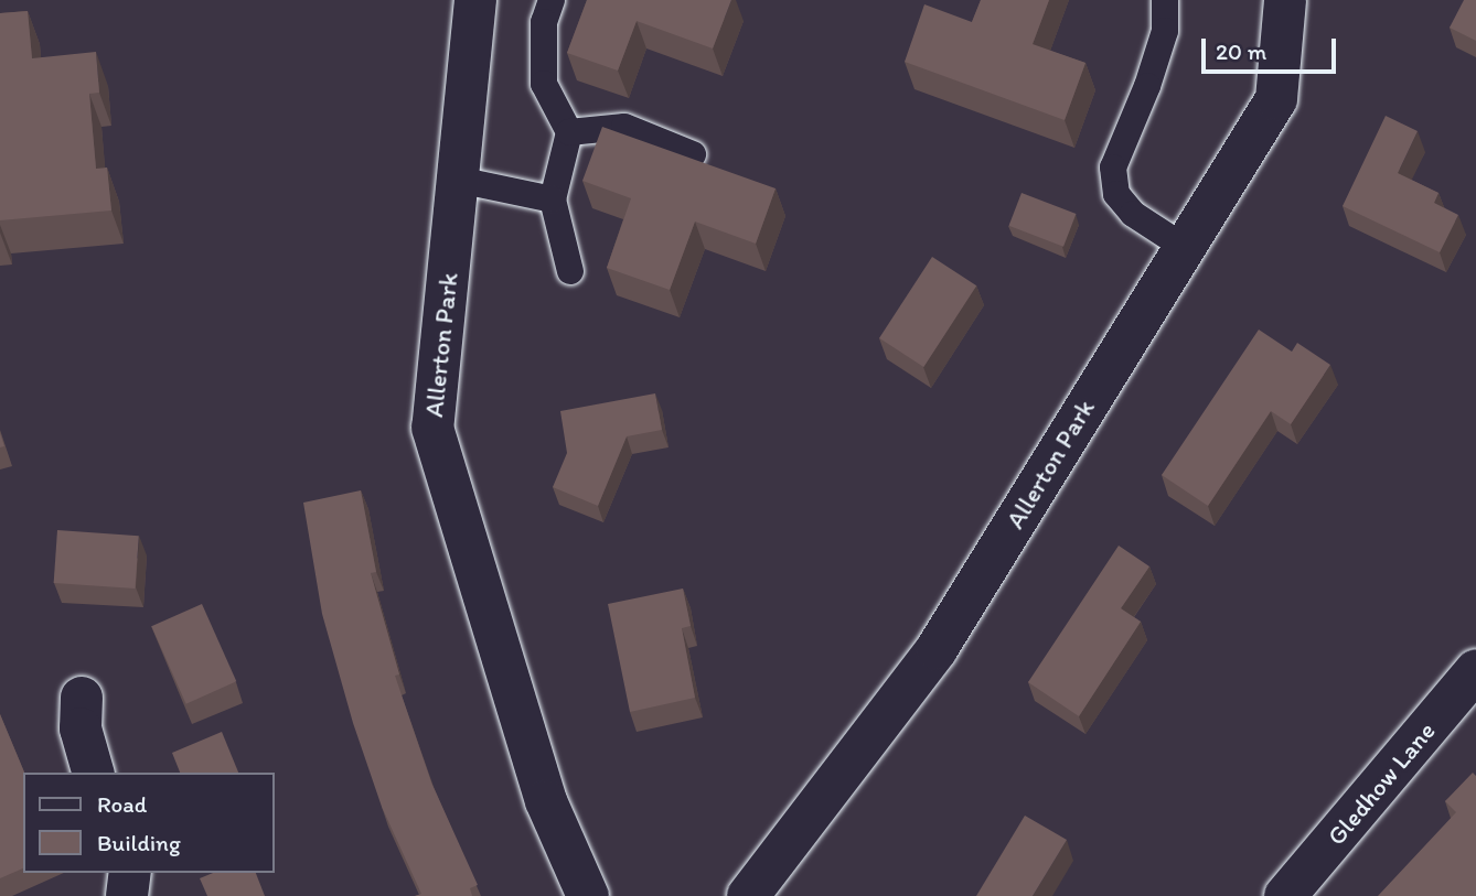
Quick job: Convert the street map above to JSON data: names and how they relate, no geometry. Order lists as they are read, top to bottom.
{
  "streets": {
    "street": ["Allerton Park", "Gledhow Lane"]
  },
  "legend": ["Road", "Building"],
  "scale_bar": "20 m"
}
